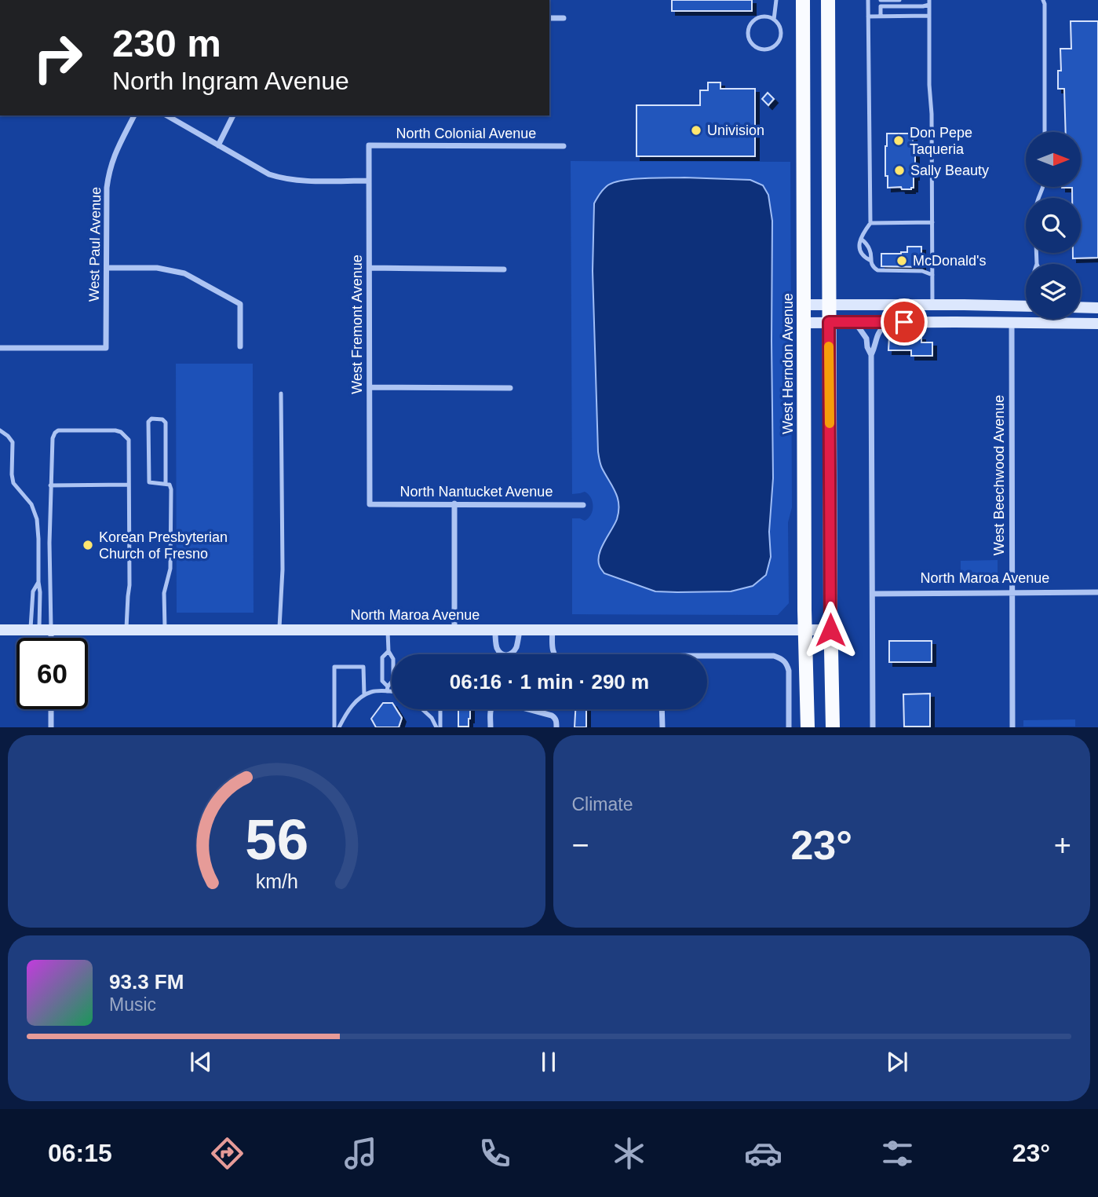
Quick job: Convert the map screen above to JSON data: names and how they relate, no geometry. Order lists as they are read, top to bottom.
{
  "streets": {
    "main road": ["West Herndon Avenue", "North Maroa Avenue"],
    "street": [
      "North Colonial Avenue",
      "West Paul Avenue",
      "West Fremont Avenue",
      "West Beechwood Avenue",
      "North Nantucket Avenue"
    ]
  },
  "crossings": [
    ["North Colonial Avenue", "West Fremont Avenue"],
    ["West Fremont Avenue", "North Nantucket Avenue"],
    ["West Herndon Avenue", "North Maroa Avenue"],
    ["West Beechwood Avenue", "North Maroa Avenue"]
  ],
  "places": [
    "Univision",
    "Don Pepe Taqueria",
    "Sally Beauty",
    "McDonald's",
    "Korean Presbyterian Church of Fresno"
  ],
  "north": "right",
  "page": {
    "turn": ["230 m", "North Ingram Avenue"],
    "limit": "60",
    "trip": "06:16 · 1 min · 290 m",
    "tile": "Climate",
    "heat": ["−", "23°", "+"],
    "song": ["93.3 FM", "Music"],
    "tabs": ["06:15", "23°"],
    "gauge": ["56", "km/h"]
  }
}
